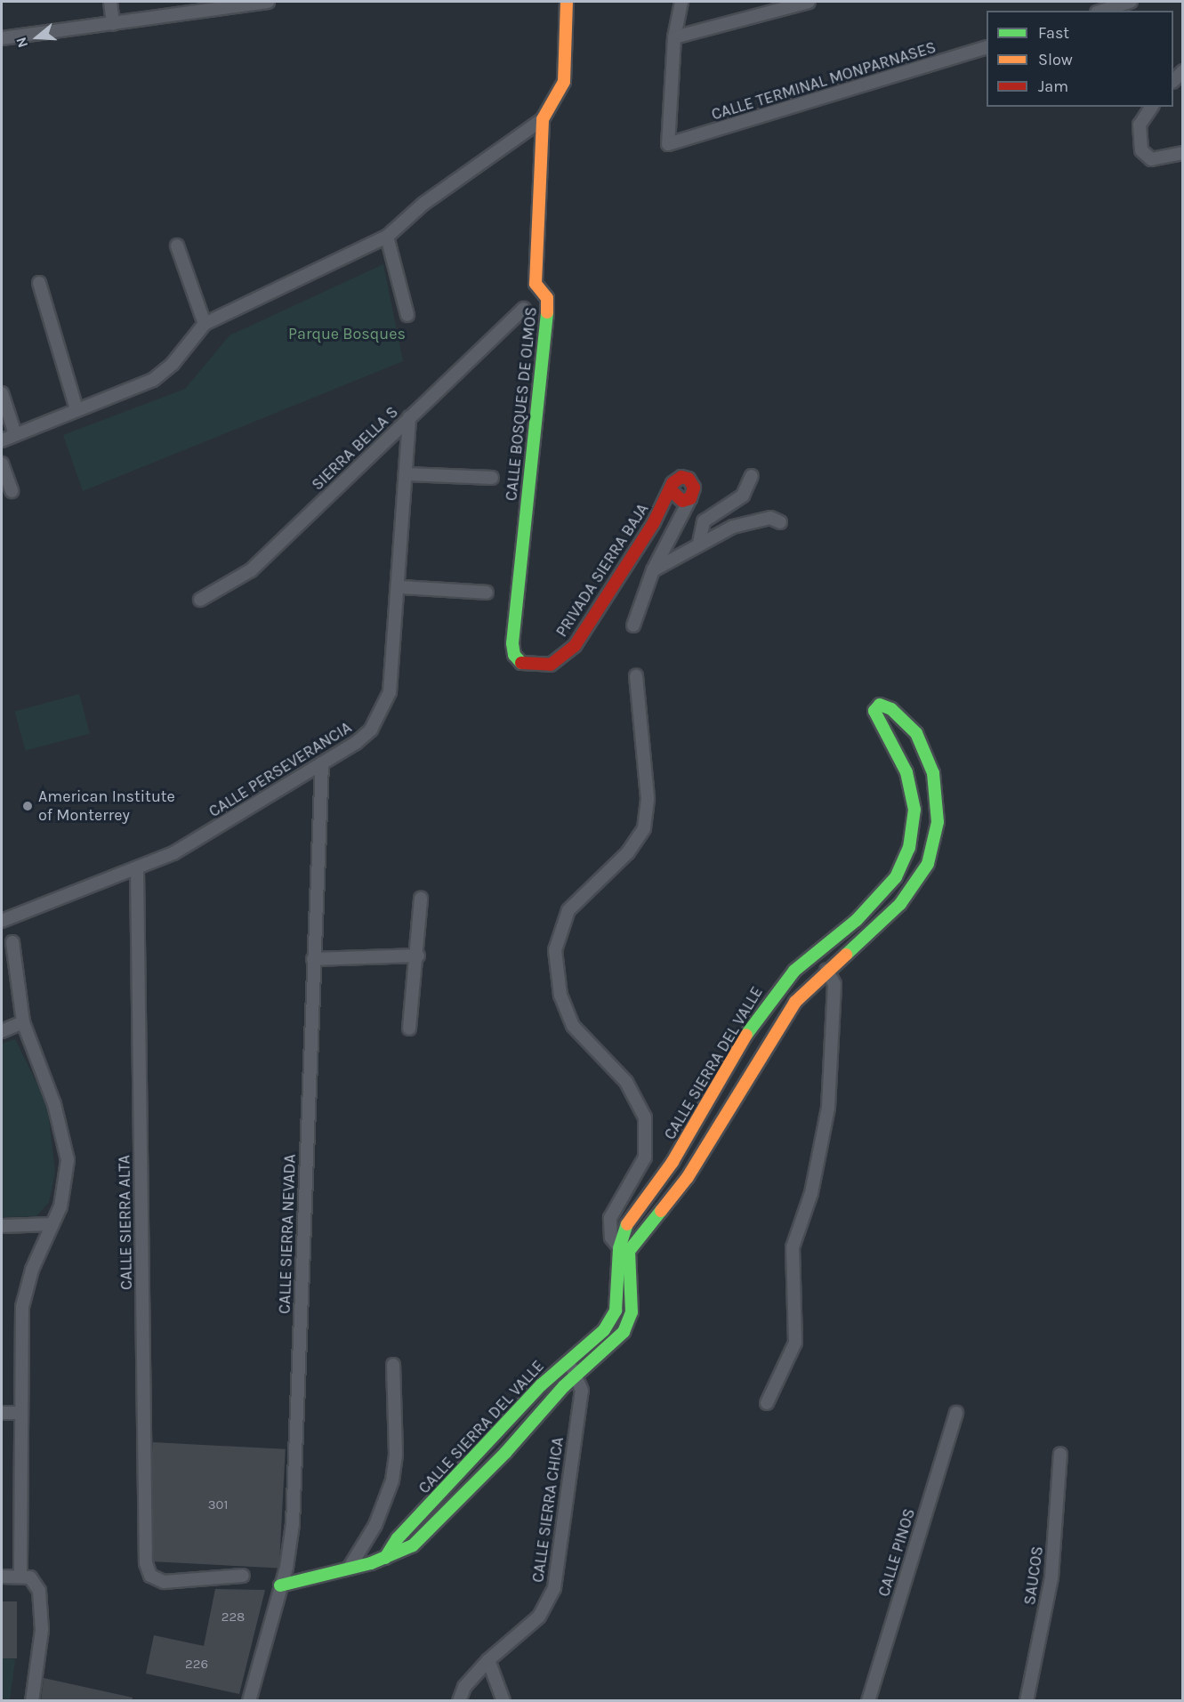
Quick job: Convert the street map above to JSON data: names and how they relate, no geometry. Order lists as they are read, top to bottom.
{
  "streets": {
    "street": [
      "CALLE TERMINAL MONPARNASES",
      "CALLE BOSQUES DE OLMOS",
      "SIERRA BELLA S",
      "PRIVADA SIERRA BAJA",
      "CALLE PERSEVERANCIA",
      "CALLE SIERRA DEL VALLE",
      "CALLE SIERRA ALTA",
      "CALLE SIERRA NEVADA",
      "CALLE SIERRA CHICA",
      "CALLE PINOS",
      "SAUCOS"
    ]
  },
  "crossings": [
    ["CALLE BOSQUES DE OLMOS", "PRIVADA SIERRA BAJA"],
    ["SIERRA BELLA S", "CALLE PERSEVERANCIA"],
    ["CALLE PERSEVERANCIA", "CALLE SIERRA ALTA"],
    ["CALLE PERSEVERANCIA", "CALLE SIERRA NEVADA"],
    ["CALLE SIERRA DEL VALLE", "CALLE SIERRA NEVADA"],
    ["CALLE SIERRA DEL VALLE", "CALLE SIERRA CHICA"]
  ],
  "parks": ["Parque Bosques"],
  "places": ["American Institute of Monterrey"],
  "house_numbers": ["301", "228", "226"],
  "legend": ["Fast", "Slow", "Jam"],
  "north": "left"
}
